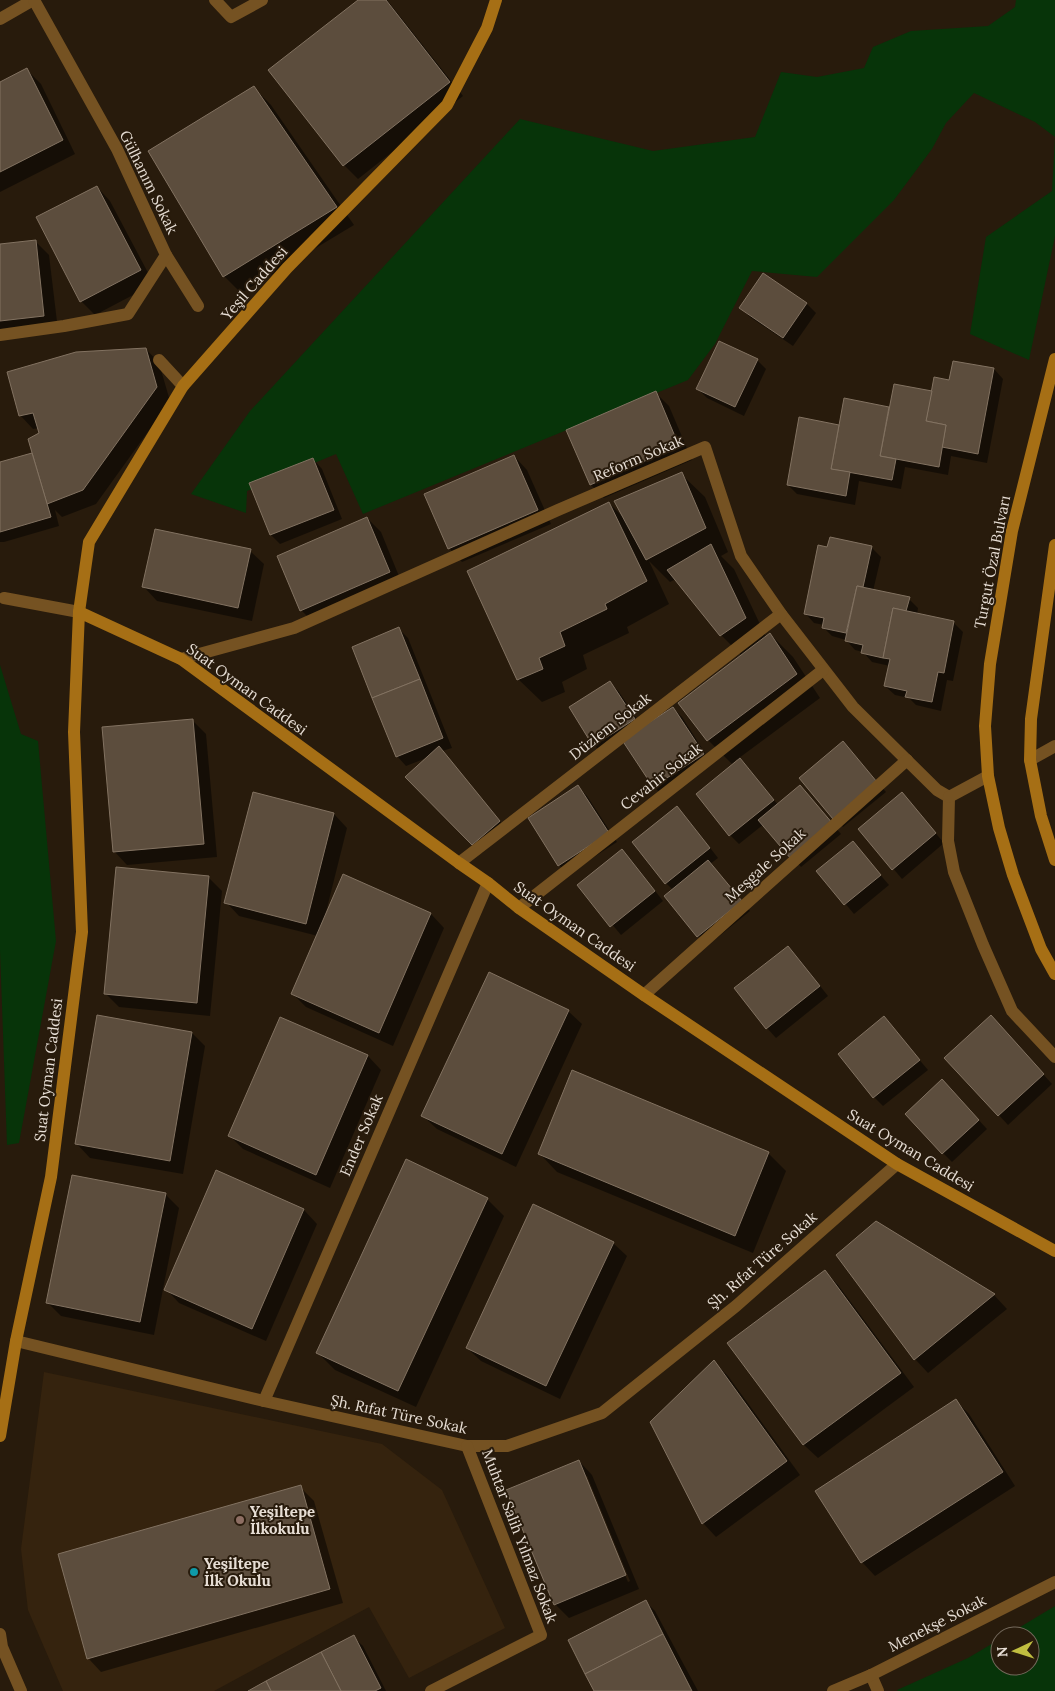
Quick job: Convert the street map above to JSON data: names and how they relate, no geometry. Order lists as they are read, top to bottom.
{
  "streets": {
    "street": [
      "Gülhanım Sokak",
      "Yeşil Caddesi",
      "Reform Sokak",
      "Turgut Özal Bulvarı",
      "Suat Oyman Caddesi",
      "Düzlem Sokak",
      "Cevahir Sokak",
      "Meşgale Sokak",
      "Ender Sokak",
      "Şh. Rıfat Türe Sokak",
      "Muhtar Salih Yılmaz Sokak",
      "Menekşe Sokak"
    ]
  },
  "crossings": [
    ["Yeşil Caddesi", "Suat Oyman Caddesi"],
    ["Reform Sokak", "Suat Oyman Caddesi"],
    ["Reform Sokak", "Düzlem Sokak"],
    ["Reform Sokak", "Cevahir Sokak"],
    ["Reform Sokak", "Meşgale Sokak"],
    ["Suat Oyman Caddesi", "Düzlem Sokak"],
    ["Suat Oyman Caddesi", "Cevahir Sokak"],
    ["Suat Oyman Caddesi", "Meşgale Sokak"],
    ["Suat Oyman Caddesi", "Ender Sokak"],
    ["Suat Oyman Caddesi", "Şh. Rıfat Türe Sokak"],
    ["Ender Sokak", "Şh. Rıfat Türe Sokak"],
    ["Şh. Rıfat Türe Sokak", "Muhtar Salih Yılmaz Sokak"]
  ],
  "places": ["Yeşiltepe İlkokulu", "Yeşiltepe İlk Okulu"],
  "north": "left"
}
